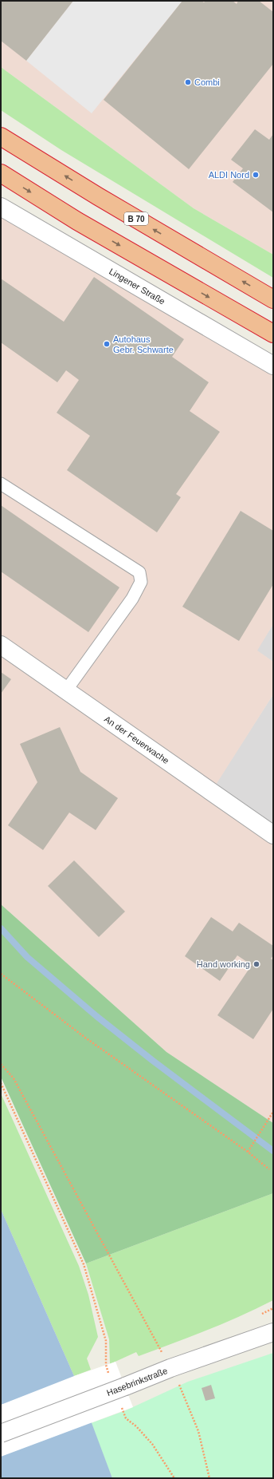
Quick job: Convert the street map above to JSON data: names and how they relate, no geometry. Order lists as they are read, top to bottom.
{
  "streets": {
    "highway": ["B 70"],
    "street": ["Lingener Straße", "An der Feuerwache", "Hasebrinkstraße"]
  },
  "places": [
    "Combi",
    "ALDI Nord",
    "Autohaus Gebr. Schwarte",
    "Hand working"
  ]
}
